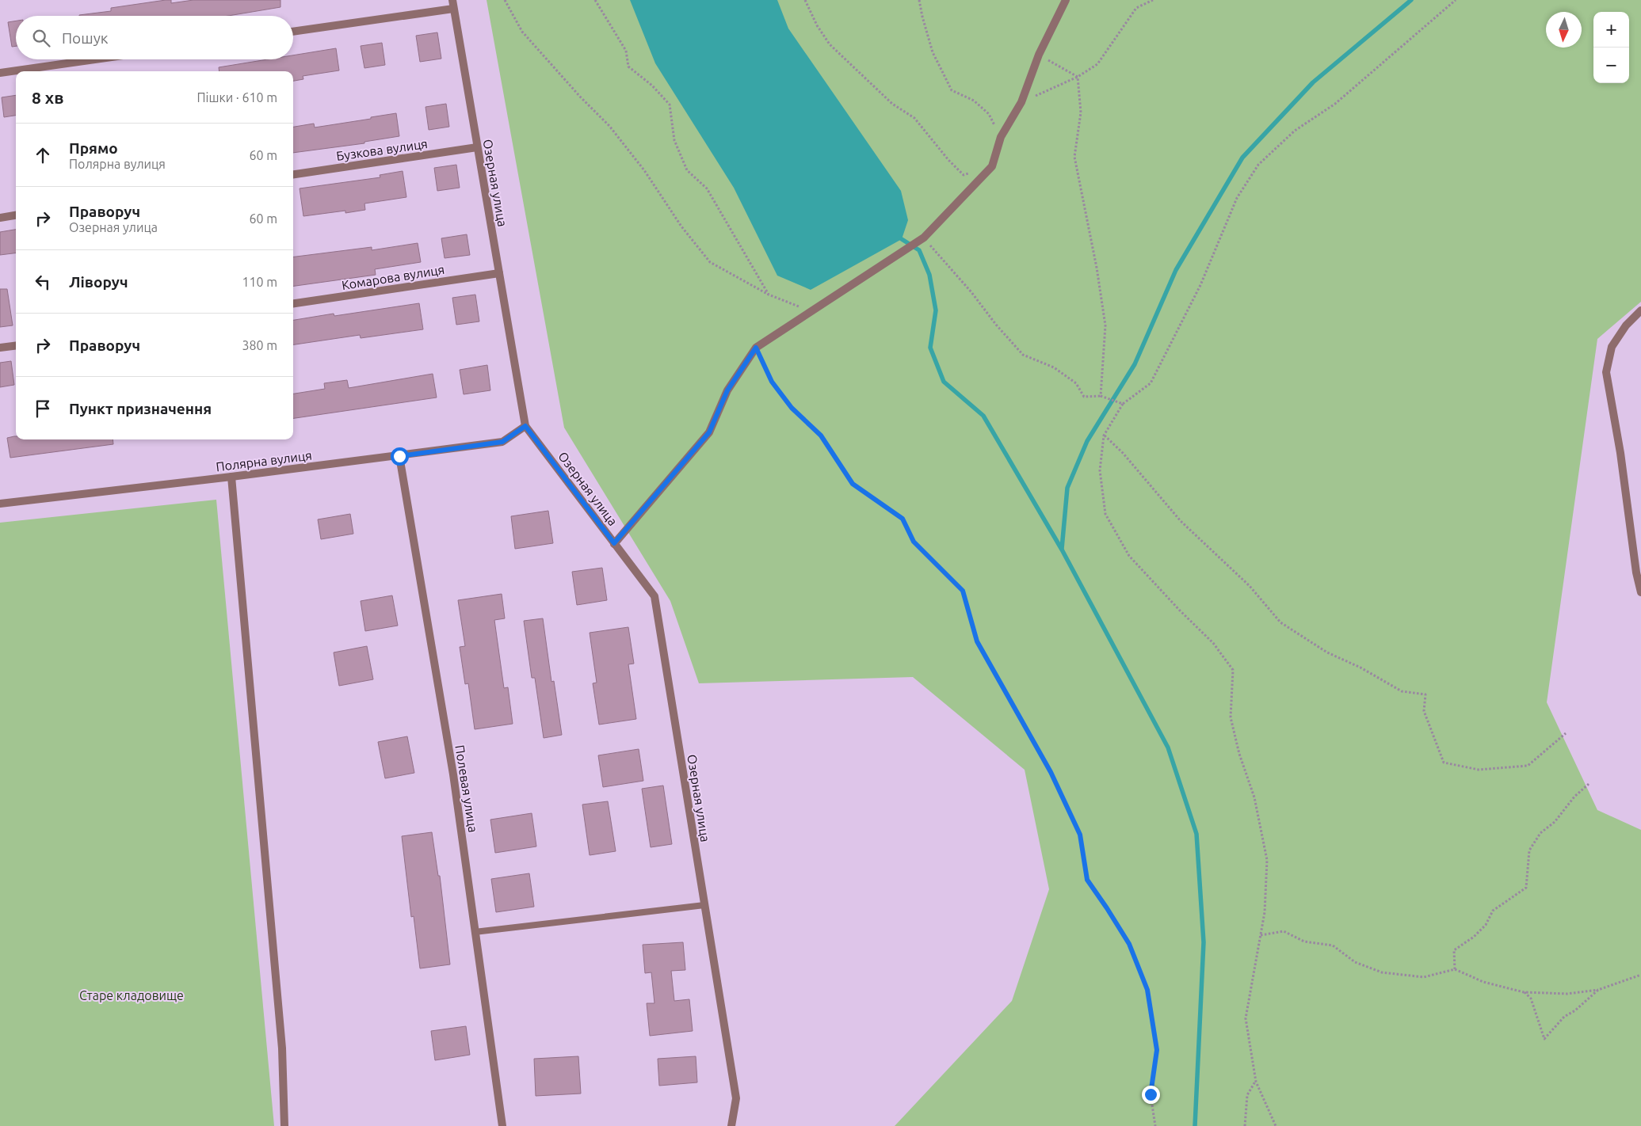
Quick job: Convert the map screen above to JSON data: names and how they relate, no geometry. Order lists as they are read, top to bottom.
{
  "streets": {
    "street": [
      "Бузкова вулиця",
      "Озерная улица",
      "Комарова вулиця",
      "Полярна вулиця",
      "Полевая улица"
    ]
  },
  "crossings": [
    ["Бузкова вулиця", "Озерная улица"],
    ["Озерная улица", "Комарова вулиця"],
    ["Озерная улица", "Полярна вулиця"],
    ["Полярна вулиця", "Полевая улица"]
  ],
  "parks": ["Старе кладовище"],
  "north": "bottom",
  "page": {
    "map_buttons": ["+", "−"],
    "search": "Пошук",
    "heading": ["8 хв", "Пішки · 610 m"],
    "list": [
      ["Прямо", "Полярна вулиця", "60 m"],
      ["Праворуч", "Озерная улица", "60 m"],
      ["Ліворуч", "110 m"],
      ["Праворуч", "380 m"],
      "Пункт призначення"
    ]
  }
}
